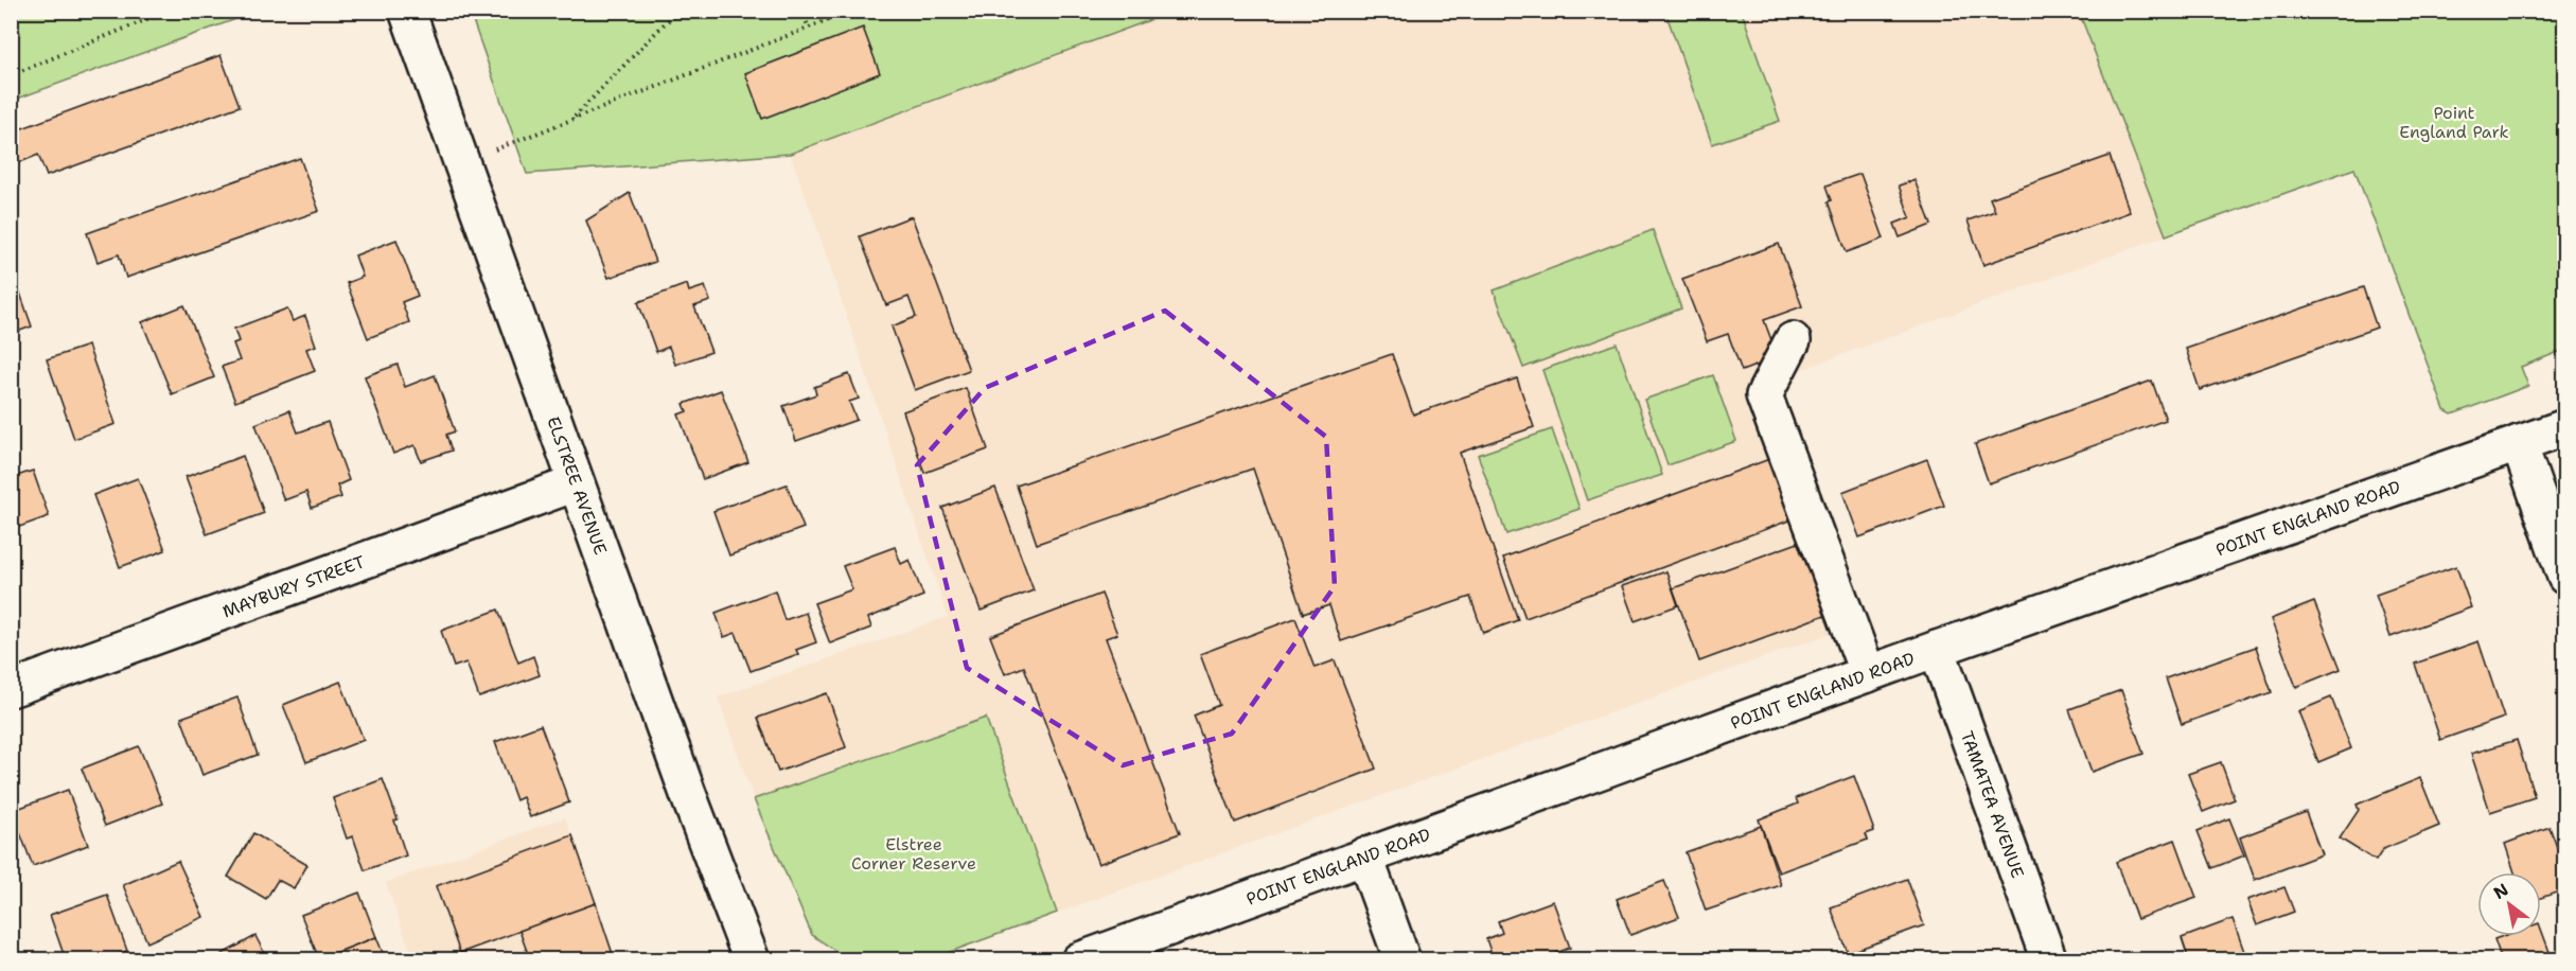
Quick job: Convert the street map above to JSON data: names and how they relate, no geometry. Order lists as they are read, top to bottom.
{
  "streets": {
    "street": [
      "ELSTREE AVENUE",
      "POINT ENGLAND ROAD",
      "MAYBURY STREET",
      "TAMATEA AVENUE"
    ]
  },
  "crossings": [
    ["ELSTREE AVENUE", "MAYBURY STREET"],
    ["POINT ENGLAND ROAD", "TAMATEA AVENUE"]
  ],
  "parks": ["Point England Park", "Elstree Corner Reserve"],
  "north": "top left"
}
